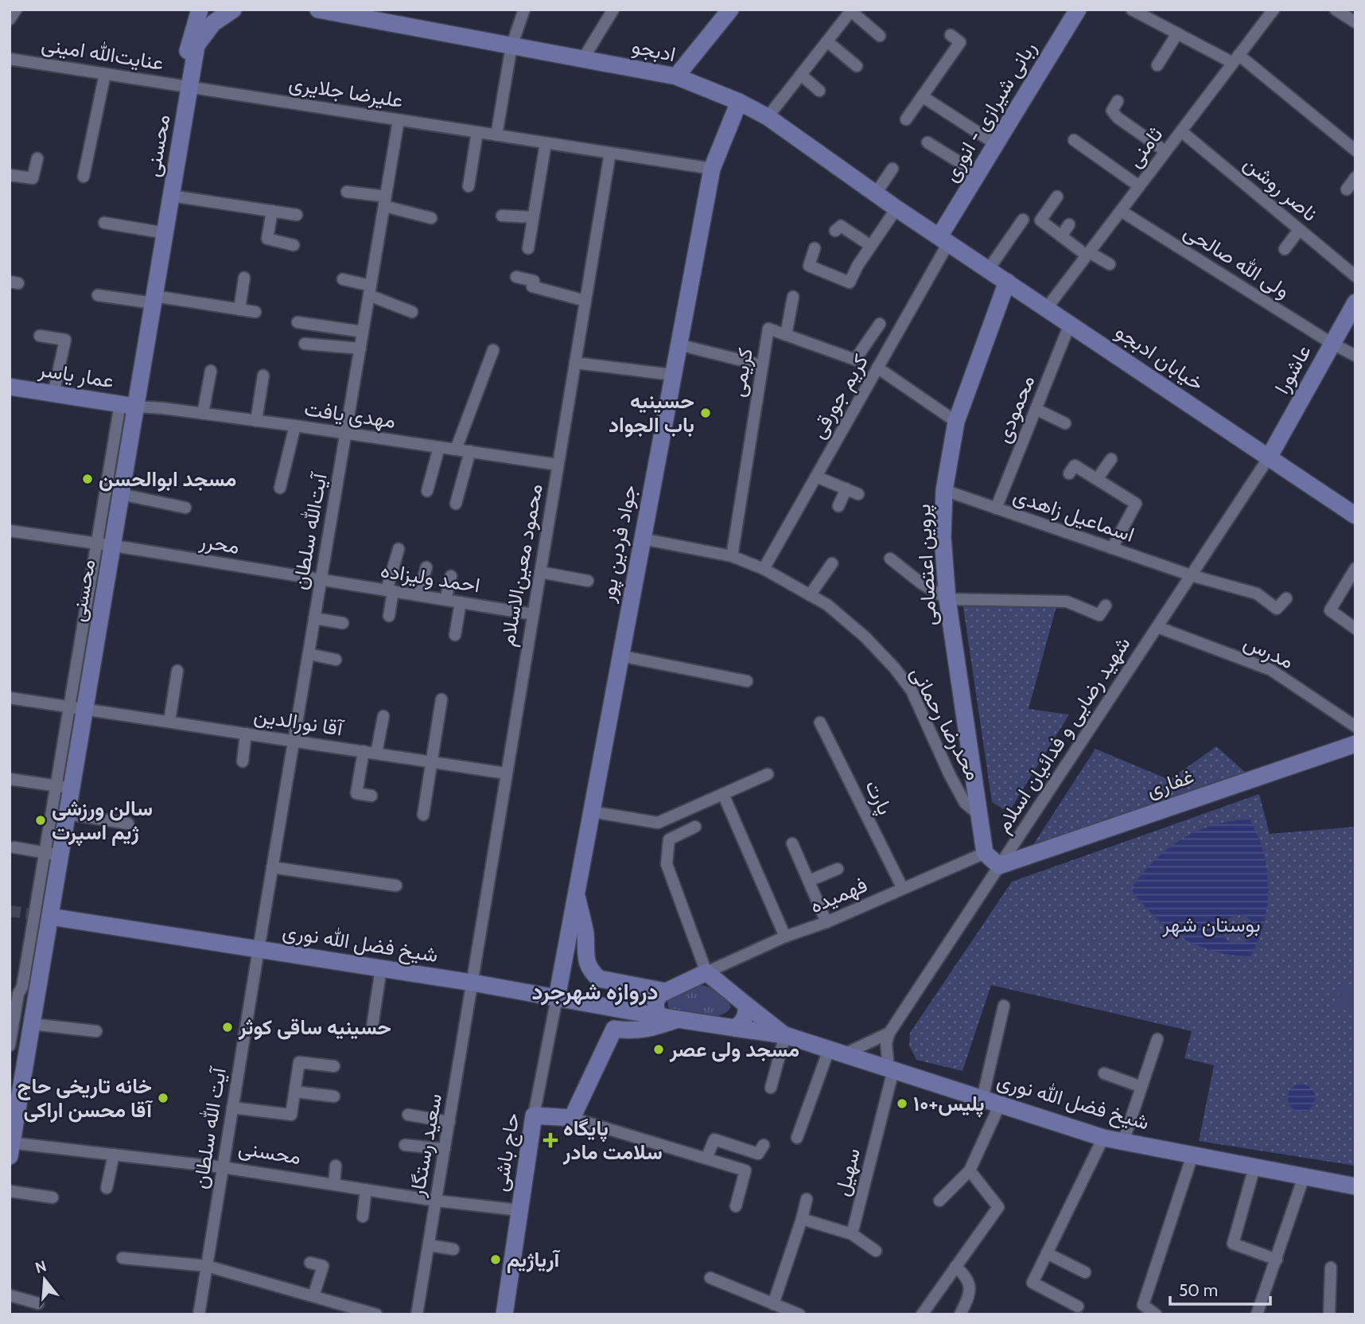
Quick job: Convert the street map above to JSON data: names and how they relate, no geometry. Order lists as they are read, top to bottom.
{
  "streets": {
    "street": [
      "ادبجو",
      "عنایت‌الله امینی",
      "علیرضا جلایری",
      "ربانی شیرازی - انوری",
      "محسنی",
      "ثامنی",
      "ناصر روشن",
      "ولی الله صالحی",
      "خیابان ادبجو",
      "عاشورا",
      "کریمی",
      "عمار یاسر",
      "کریم جورقی",
      "محمودی",
      "مهدی یافت",
      "اسماعیل زاهدی",
      "آیت‌الله سلطان",
      "محرر",
      "جواد فردین پور",
      "محمود معین‌الاسلام",
      "پروین اعتصامی",
      "احمد ولیزاده",
      "مدرس",
      "آقا نورالدین",
      "محدرضا رحمانی",
      "شهید رضایی و فدائیان اسلام",
      "غفاری",
      "پارت",
      "فهمیده",
      "شیخ فضل الله نوری",
      "آیت الله سلطان",
      "سعید رستگار",
      "حاج باشی",
      "سهیل"
    ]
  },
  "crossings": [
    ["ادبجو", "ربانی شیرازی - انوری"],
    ["ادبجو", "خیابان ادبجو"],
    ["ادبجو", "کریم جورقی"],
    ["ادبجو", "جواد فردین پور"],
    ["عنایت‌الله امینی", "علیرضا جلایری"],
    ["عنایت‌الله امینی", "محسنی"],
    ["علیرضا جلایری", "محسنی"],
    ["علیرضا جلایری", "آیت‌الله سلطان"],
    ["علیرضا جلایری", "جواد فردین پور"],
    ["علیرضا جلایری", "محمود معین‌الاسلام"],
    ["ربانی شیرازی - انوری", "خیابان ادبجو"],
    ["ربانی شیرازی - انوری", "کریم جورقی"],
    ["محسنی", "عمار یاسر"],
    ["محسنی", "مهدی یافت"],
    ["محسنی", "محرر"],
    ["محسنی", "آقا نورالدین"],
    ["محسنی", "شیخ فضل الله نوری"],
    ["محسنی", "آیت الله سلطان"],
    ["محسنی", "سعید رستگار"],
    ["محسنی", "حاج باشی"],
    ["ثامنی", "ناصر روشن"],
    ["ثامنی", "ولی الله صالحی"],
    ["ثامنی", "خیابان ادبجو"],
    ["ولی الله صالحی", "عاشورا"],
    ["خیابان ادبجو", "عاشورا"],
    ["خیابان ادبجو", "کریم جورقی"],
    ["خیابان ادبجو", "محمودی"],
    ["خیابان ادبجو", "پروین اعتصامی"],
    ["خیابان ادبجو", "شهید رضایی و فدائیان اسلام"],
    ["عاشورا", "شهید رضایی و فدائیان اسلام"],
    ["کریمی", "محدرضا رحمانی"],
    ["عمار یاسر", "مهدی یافت"],
    ["کریم جورقی", "محدرضا رحمانی"],
    ["محمودی", "اسماعیل زاهدی"],
    ["مهدی یافت", "آیت‌الله سلطان"],
    ["مهدی یافت", "محمود معین‌الاسلام"],
    ["اسماعیل زاهدی", "پروین اعتصامی"],
    ["اسماعیل زاهدی", "شهید رضایی و فدائیان اسلام"],
    ["آیت‌الله سلطان", "محرر"],
    ["آیت‌الله سلطان", "احمد ولیزاده"],
    ["آیت‌الله سلطان", "آقا نورالدین"],
    ["آیت‌الله سلطان", "شیخ فضل الله نوری"],
    ["آیت‌الله سلطان", "آیت الله سلطان"],
    ["محرر", "احمد ولیزاده"],
    ["جواد فردین پور", "محدرضا رحمانی"],
    ["جواد فردین پور", "شیخ فضل الله نوری"],
    ["جواد فردین پور", "حاج باشی"],
    ["محمود معین‌الاسلام", "احمد ولیزاده"],
    ["محمود معین‌الاسلام", "آقا نورالدین"],
    ["محمود معین‌الاسلام", "شیخ فضل الله نوری"],
    ["محمود معین‌الاسلام", "سعید رستگار"],
    ["پروین اعتصامی", "محدرضا رحمانی"],
    ["پروین اعتصامی", "فهمیده"],
    ["مدرس", "شهید رضایی و فدائیان اسلام"],
    ["شهید رضایی و فدائیان اسلام", "غفاری"],
    ["شهید رضایی و فدائیان اسلام", "شیخ فضل الله نوری"],
    ["شهید رضایی و فدائیان اسلام", "سهیل"],
    ["پارت", "فهمیده"],
    ["فهمیده", "شیخ فضل الله نوری"],
    ["شیخ فضل الله نوری", "آیت الله سلطان"],
    ["شیخ فضل الله نوری", "سعید رستگار"],
    ["شیخ فضل الله نوری", "حاج باشی"],
    ["شیخ فضل الله نوری", "سهیل"]
  ],
  "districts": ["دروازه شهرجرد"],
  "parks": ["بوستان شهر"],
  "places": {
    "other": [
      "حسینیه باب الجواد",
      "مسجد ابوالحسن",
      "سالن ورزشی ژیم اسپرت",
      "حسینیه ساقی کوثر",
      "مسجد ولی عصر",
      "خانه تاریخی حاج آقا محسن اراکی",
      "پلیس+۱۰",
      "آریاژیم"
    ],
    "health": ["پایگاه سلامت مادر"]
  },
  "scale_bar": "50 m",
  "north": "top"
}
